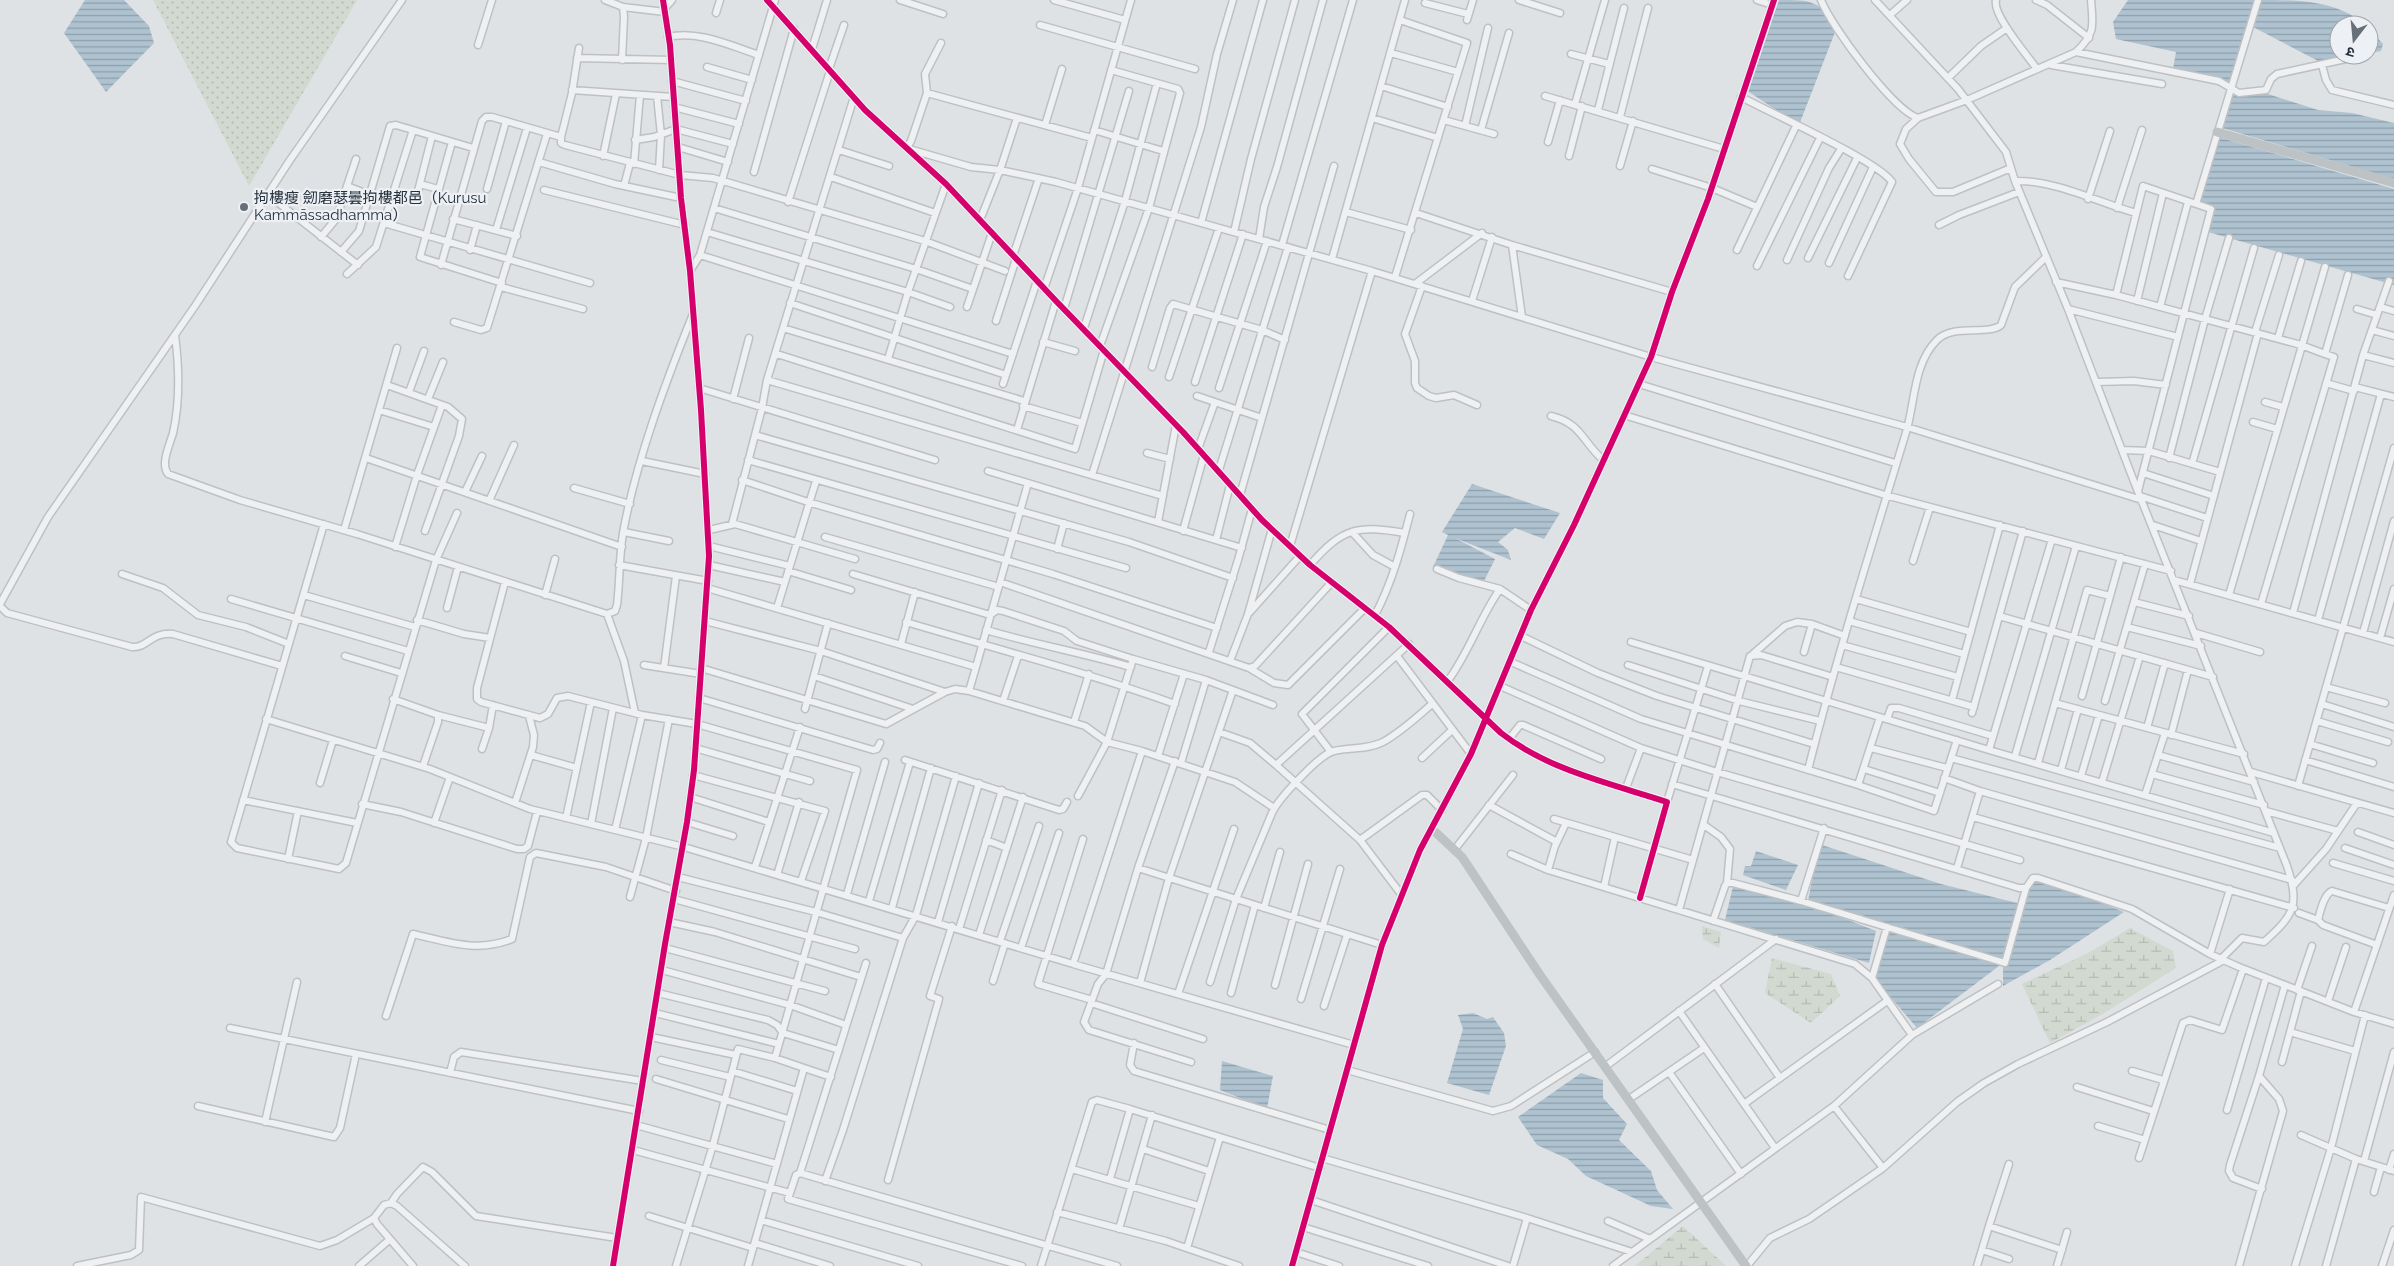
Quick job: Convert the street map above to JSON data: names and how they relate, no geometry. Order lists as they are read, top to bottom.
{
  "places": ["拘樓瘦 劒磨瑟曇拘樓都邑（Kurusu Kammāssadhamma）"],
  "north": "bottom"
}
